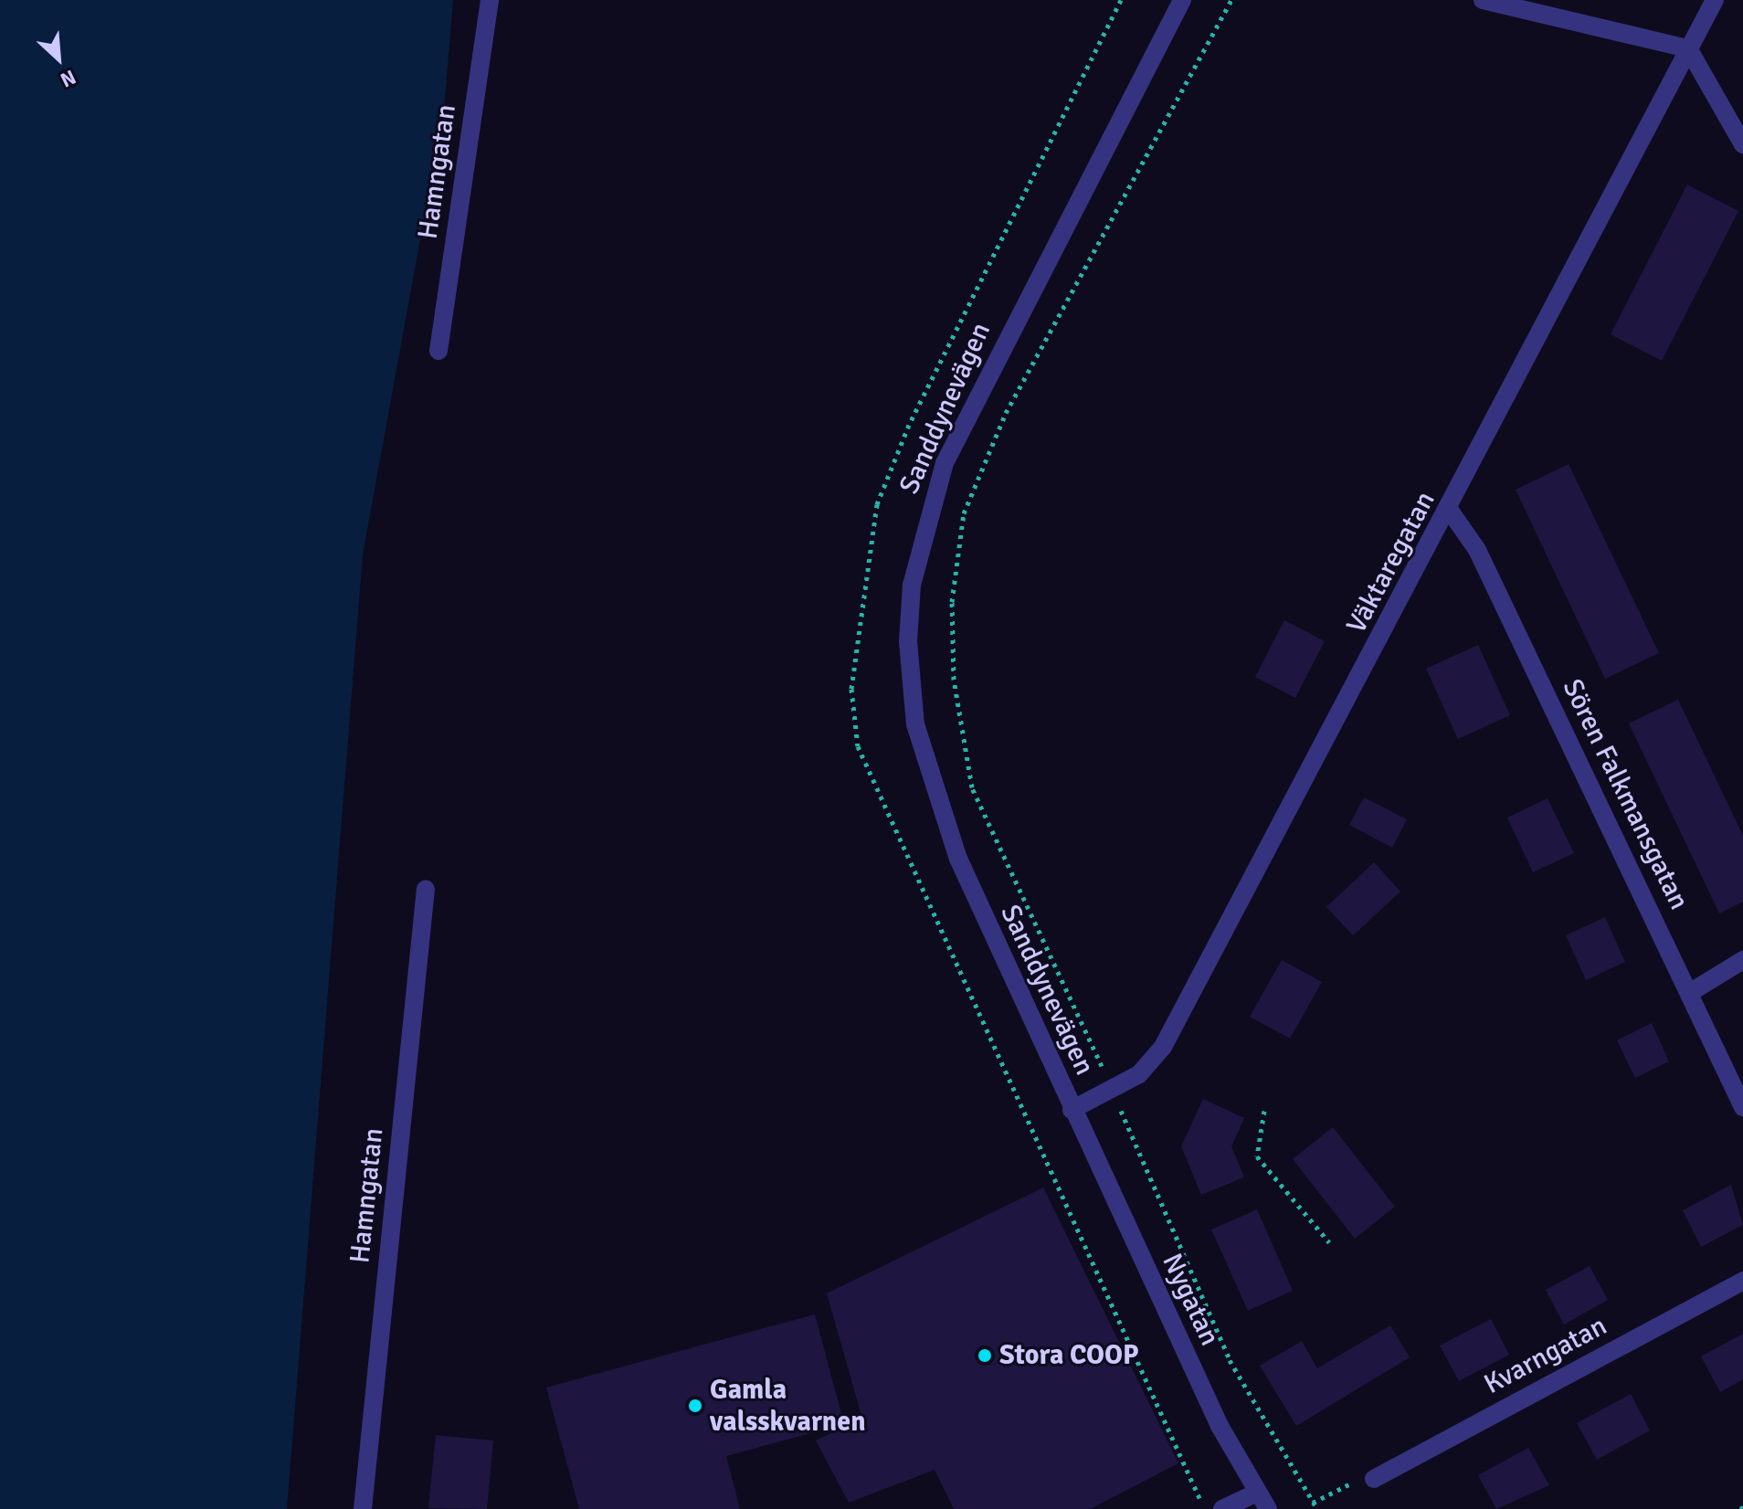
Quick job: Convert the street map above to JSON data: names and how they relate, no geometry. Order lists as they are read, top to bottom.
{
  "streets": {
    "street": [
      "Hamngatan",
      "Sanddynevägen",
      "Väktaregatan",
      "Sören Falkmansgatan",
      "Nygatan",
      "Kvarngatan"
    ]
  },
  "crossings": [
    ["Sanddynevägen", "Väktaregatan"],
    ["Sanddynevägen", "Nygatan"],
    ["Väktaregatan", "Sören Falkmansgatan"],
    ["Väktaregatan", "Nygatan"]
  ],
  "places": ["Stora COOP", "Gamla valsskvarnen"],
  "north": "bottom right"
}
